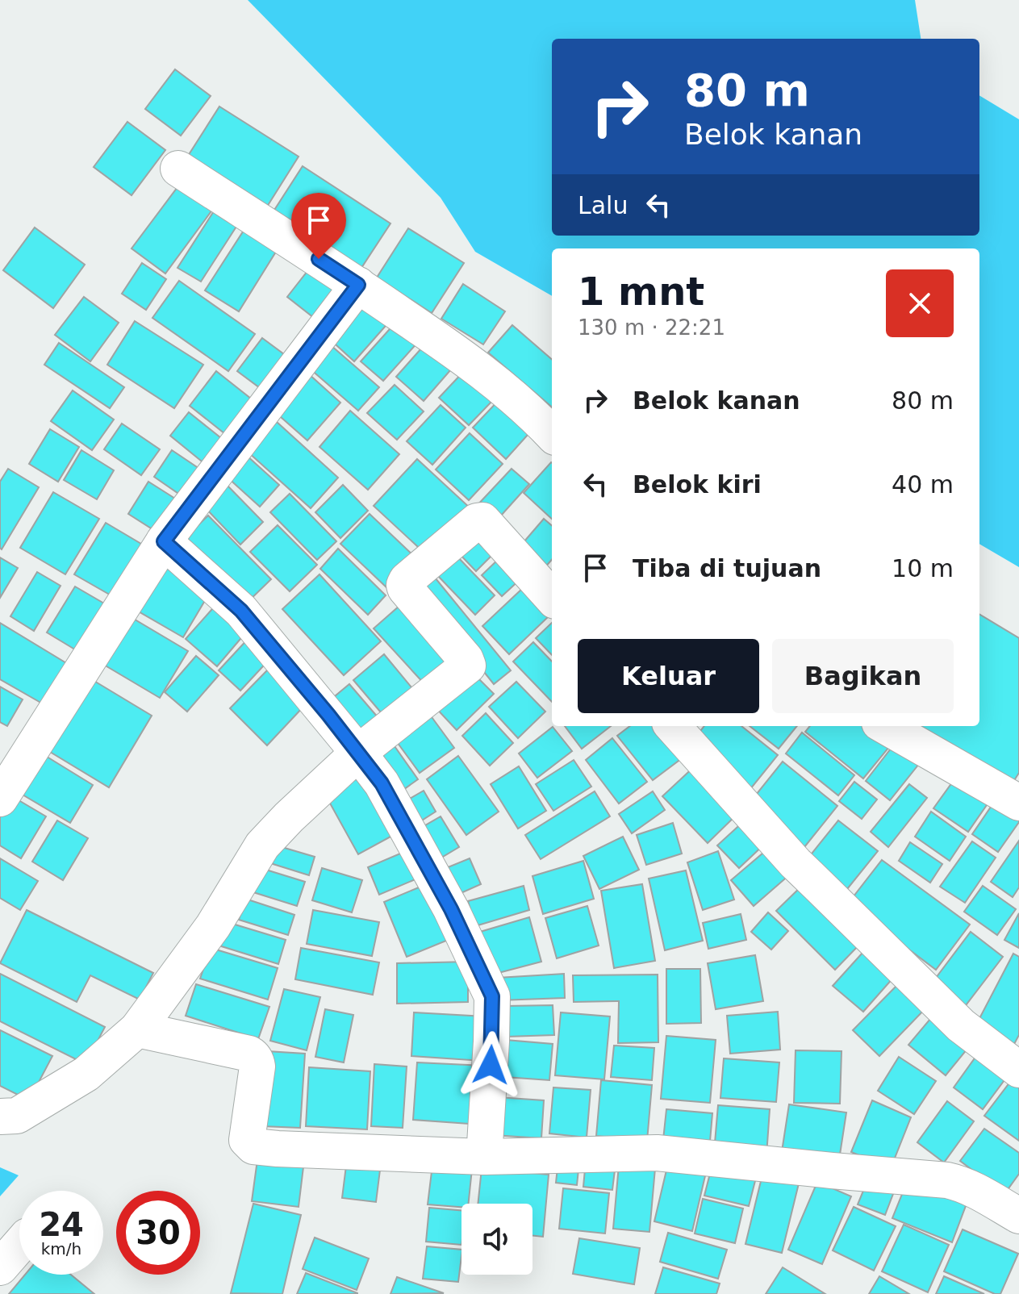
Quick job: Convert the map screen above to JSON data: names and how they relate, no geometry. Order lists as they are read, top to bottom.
{
  "page": {
    "turn": ["80 m", "Belok kanan"],
    "then": "Lalu",
    "heading": ["1 mnt", "130 m · 22:21"],
    "list": [
      {
        "name": "Belok kanan",
        "value": "80 m"
      },
      {
        "name": "Belok kiri",
        "value": "40 m"
      },
      {
        "name": "Tiba di tujuan",
        "value": "10 m"
      }
    ],
    "buttons": ["Keluar", "Bagikan"],
    "speed": "24 km/h",
    "limit": "30"
  }
}
